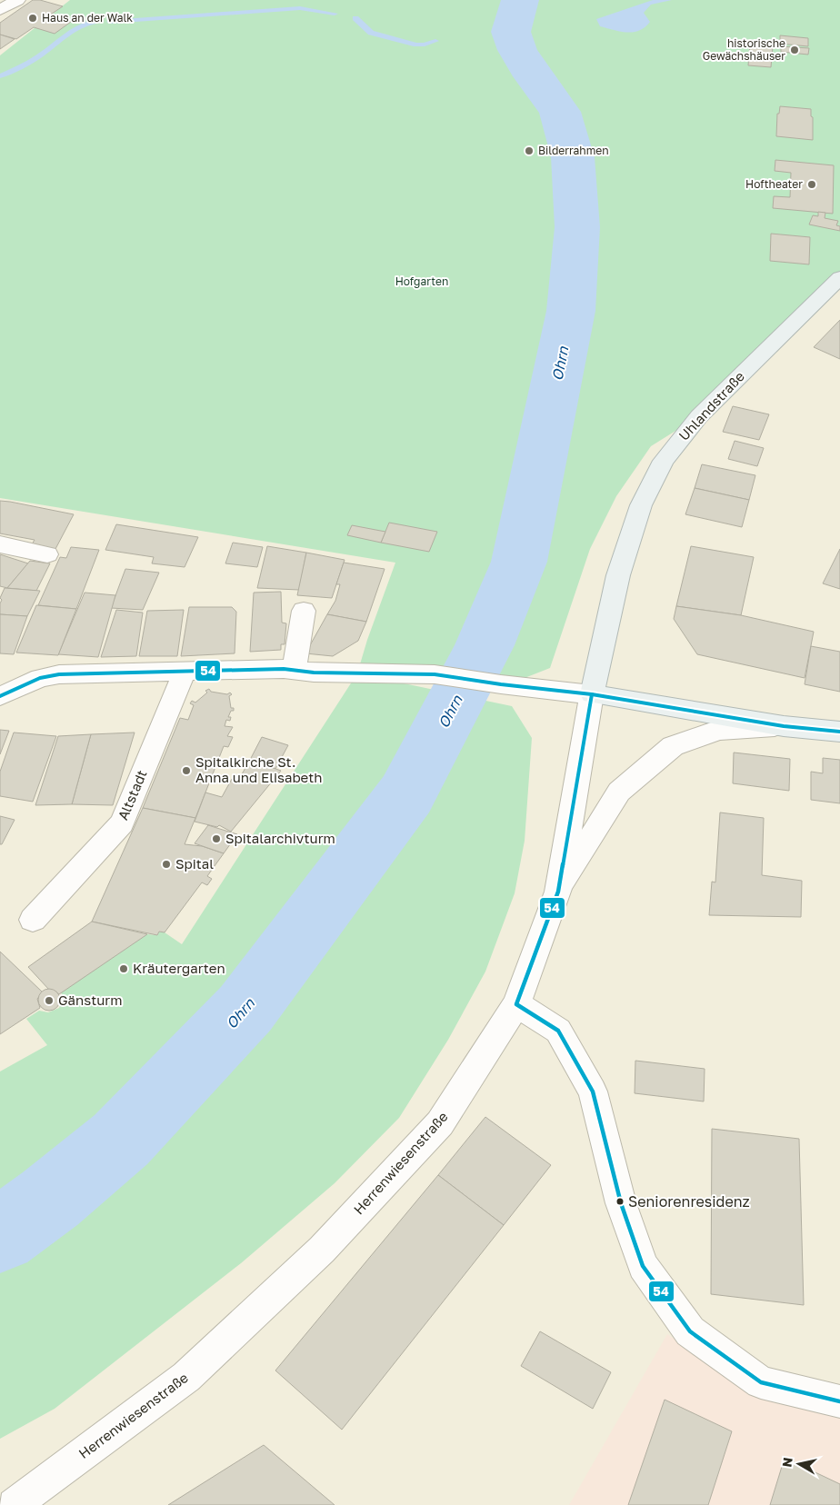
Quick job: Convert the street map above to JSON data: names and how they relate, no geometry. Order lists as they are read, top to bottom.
{
  "streets": {
    "main road": ["Uhlandstraße"],
    "street": ["Altstadt", "Herrenwiesenstraße"]
  },
  "crossings": [
    ["Uhlandstraße", "Herrenwiesenstraße"]
  ],
  "water": ["Ohrn"],
  "parks": ["Hofgarten"],
  "places": [
    "Haus an der Walk",
    "historische Gewächshäuser",
    "Bilderrahmen",
    "Hoftheater",
    "Spitalkirche St. Anna und Elisabeth",
    "Spitalarchivturm",
    "Spital",
    "Kräutergarten",
    "Gänsturm",
    "Seniorenresidenz"
  ],
  "lines": ["transit line 54"],
  "north": "left"
}
